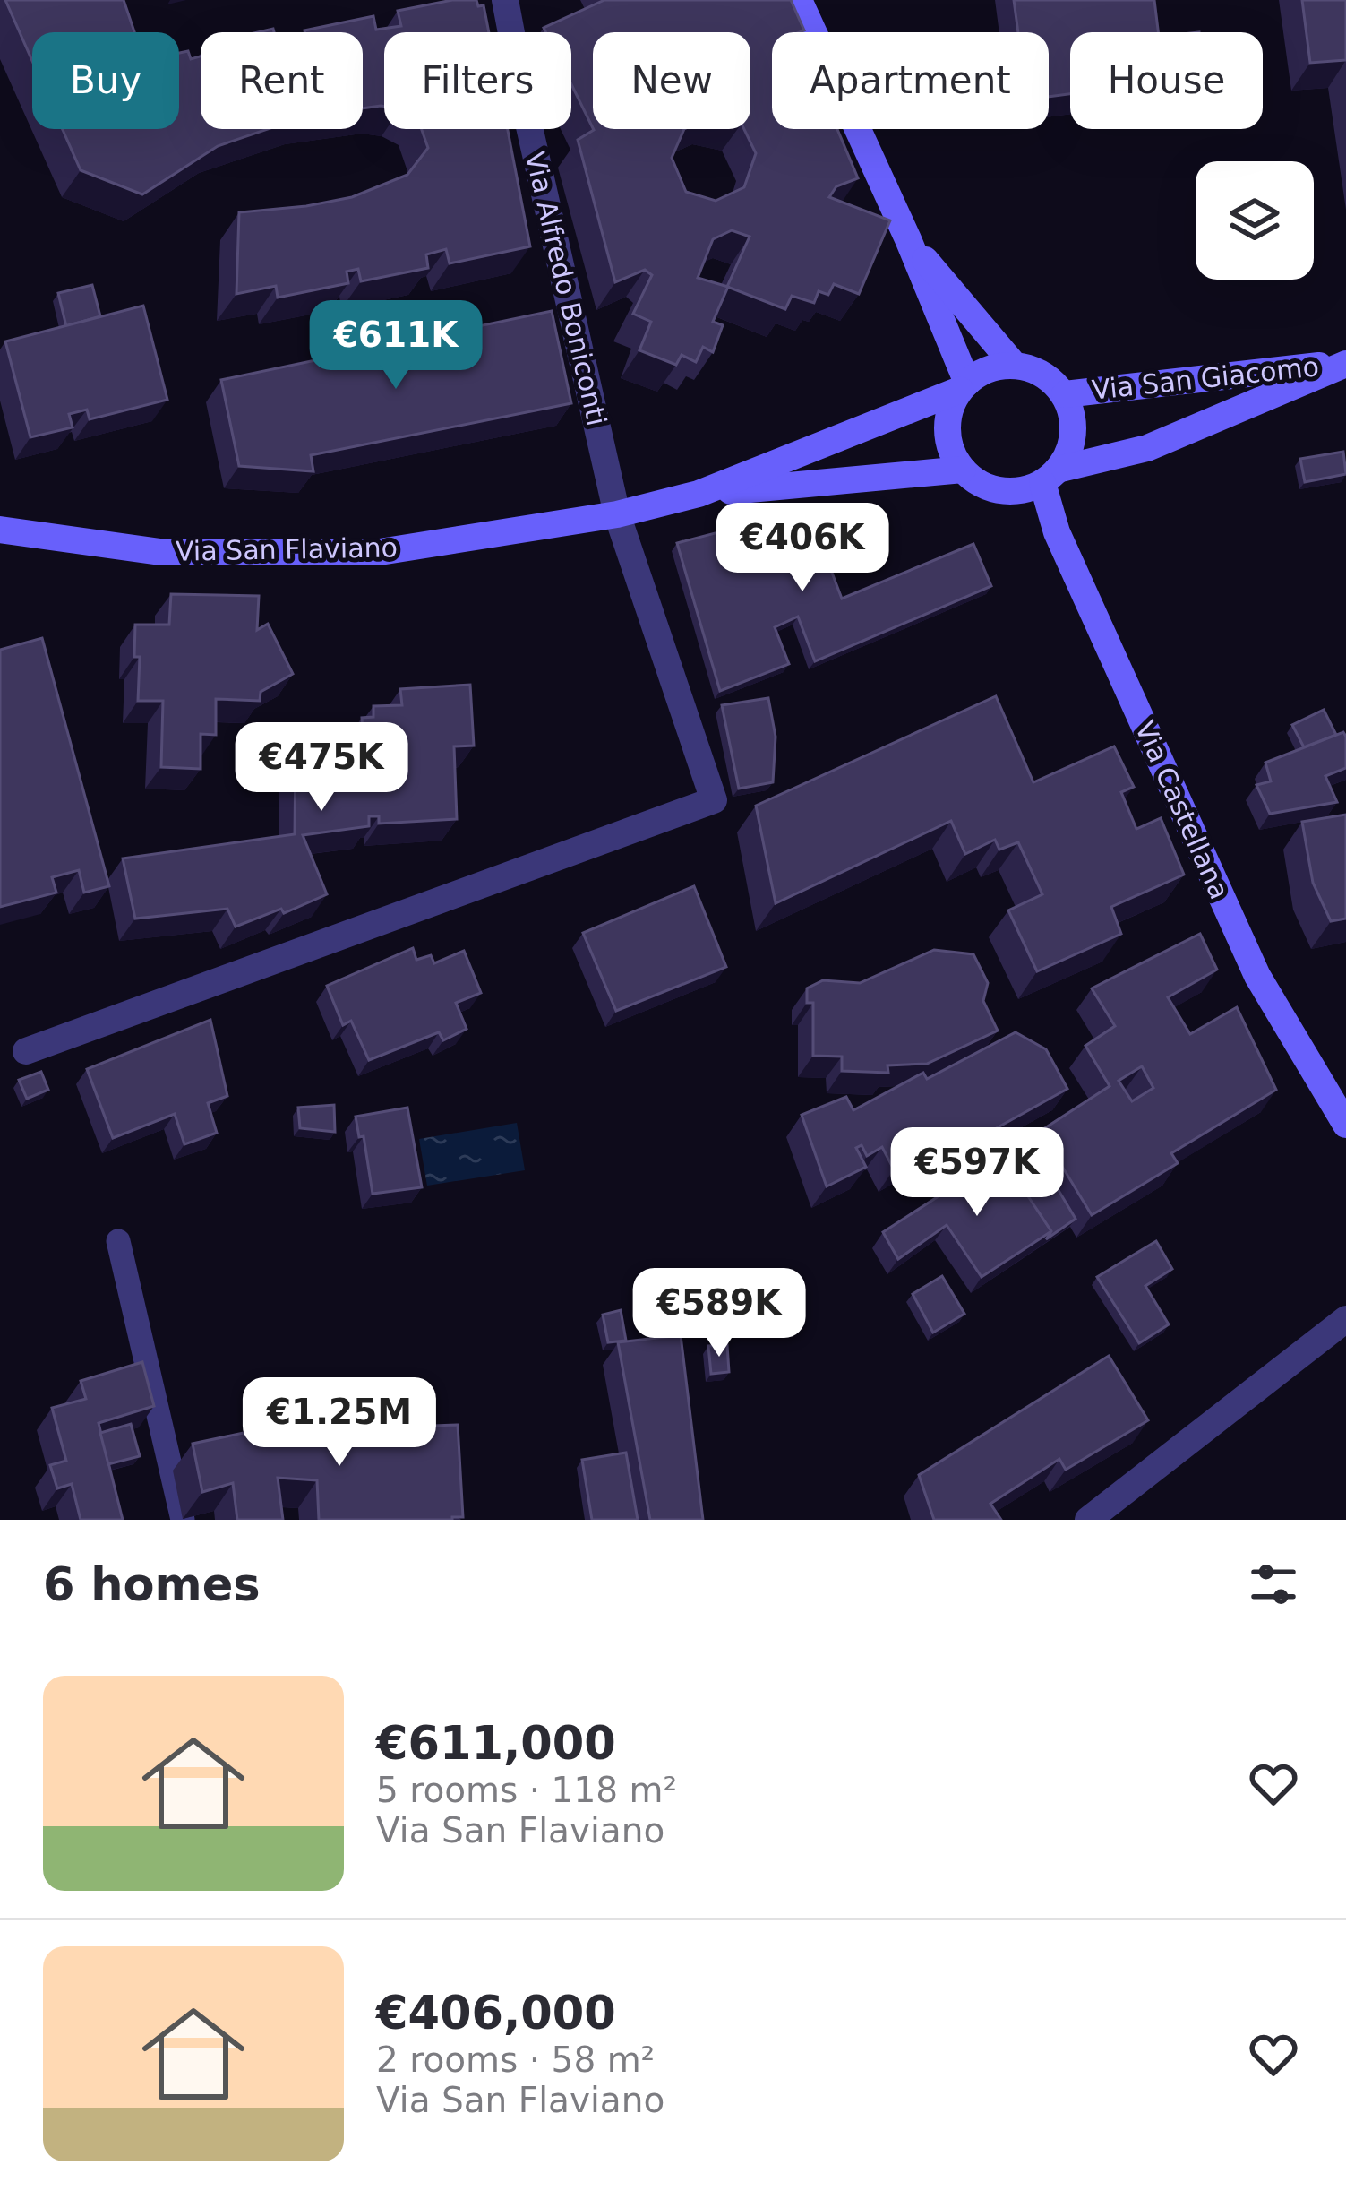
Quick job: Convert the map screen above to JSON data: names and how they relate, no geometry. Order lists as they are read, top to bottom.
{
  "streets": {
    "street": [
      "Via Alfredo Boniconti",
      "Via San Giacomo",
      "Via San Flaviano",
      "Via Castellana"
    ]
  },
  "crossings": [
    ["Via Alfredo Boniconti", "Via San Flaviano"],
    ["Via San Giacomo", "Via San Flaviano"],
    ["Via San Giacomo", "Via Castellana"],
    ["Via San Flaviano", "Via Castellana"]
  ],
  "page": {
    "chip": [
      "Buy",
      "Rent",
      "Filters",
      "New",
      "Apartment",
      "House"
    ],
    "price": [
      "€611K",
      "€406K",
      "€475K",
      "€597K",
      "€589K",
      "€1.25M"
    ],
    "heading": "6 homes",
    "list": [
      {
        "name": "€611,000",
        "note": "5 rooms · 118 m² · Via San Flaviano"
      },
      {
        "name": "€406,000",
        "note": "2 rooms · 58 m² · Via San Flaviano"
      }
    ]
  }
}
